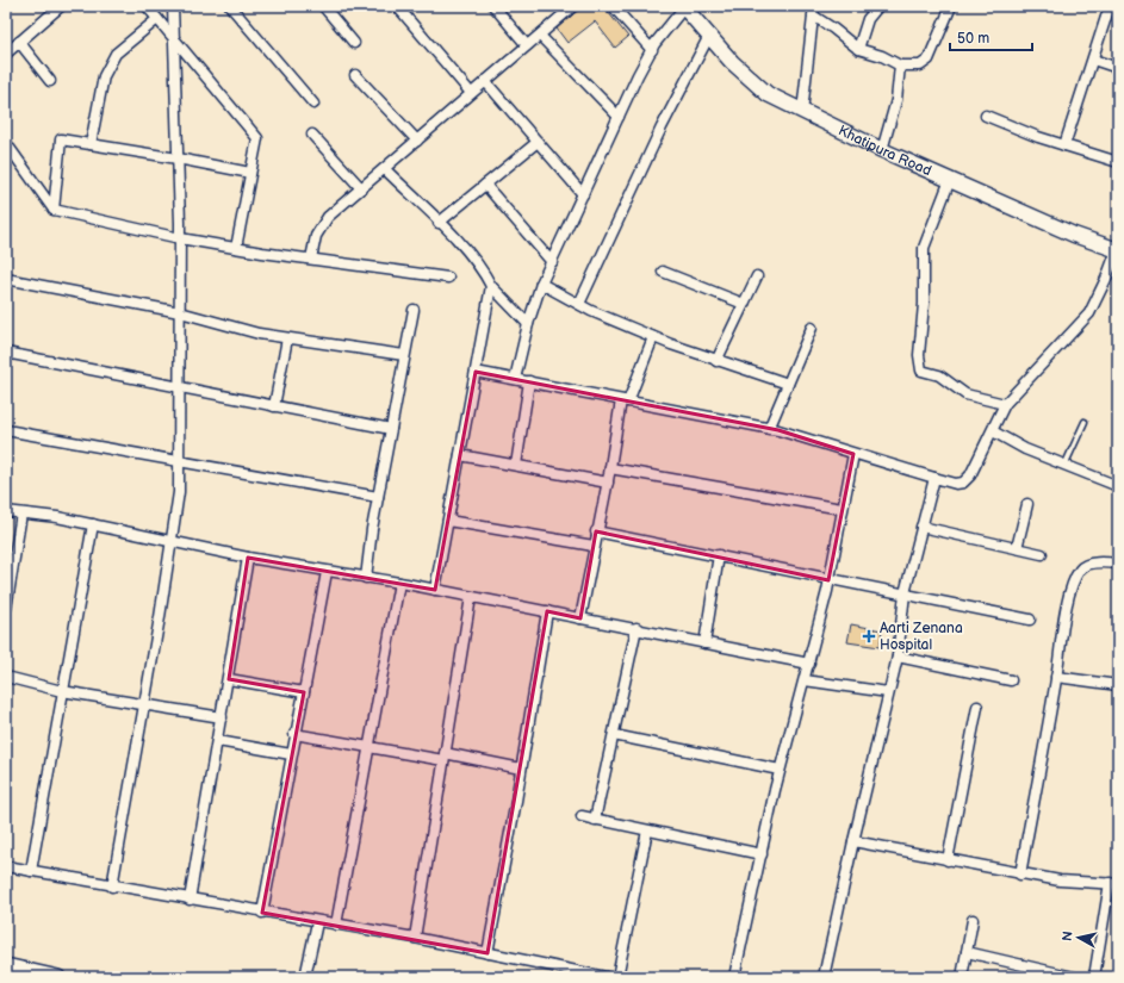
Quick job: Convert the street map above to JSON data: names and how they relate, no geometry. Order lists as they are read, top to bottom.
{
  "streets": {
    "main road": ["Khatipura Road"]
  },
  "places": {
    "health": ["Aarti Zenana Hospital"]
  },
  "scale_bar": "50 m",
  "north": "left"
}
